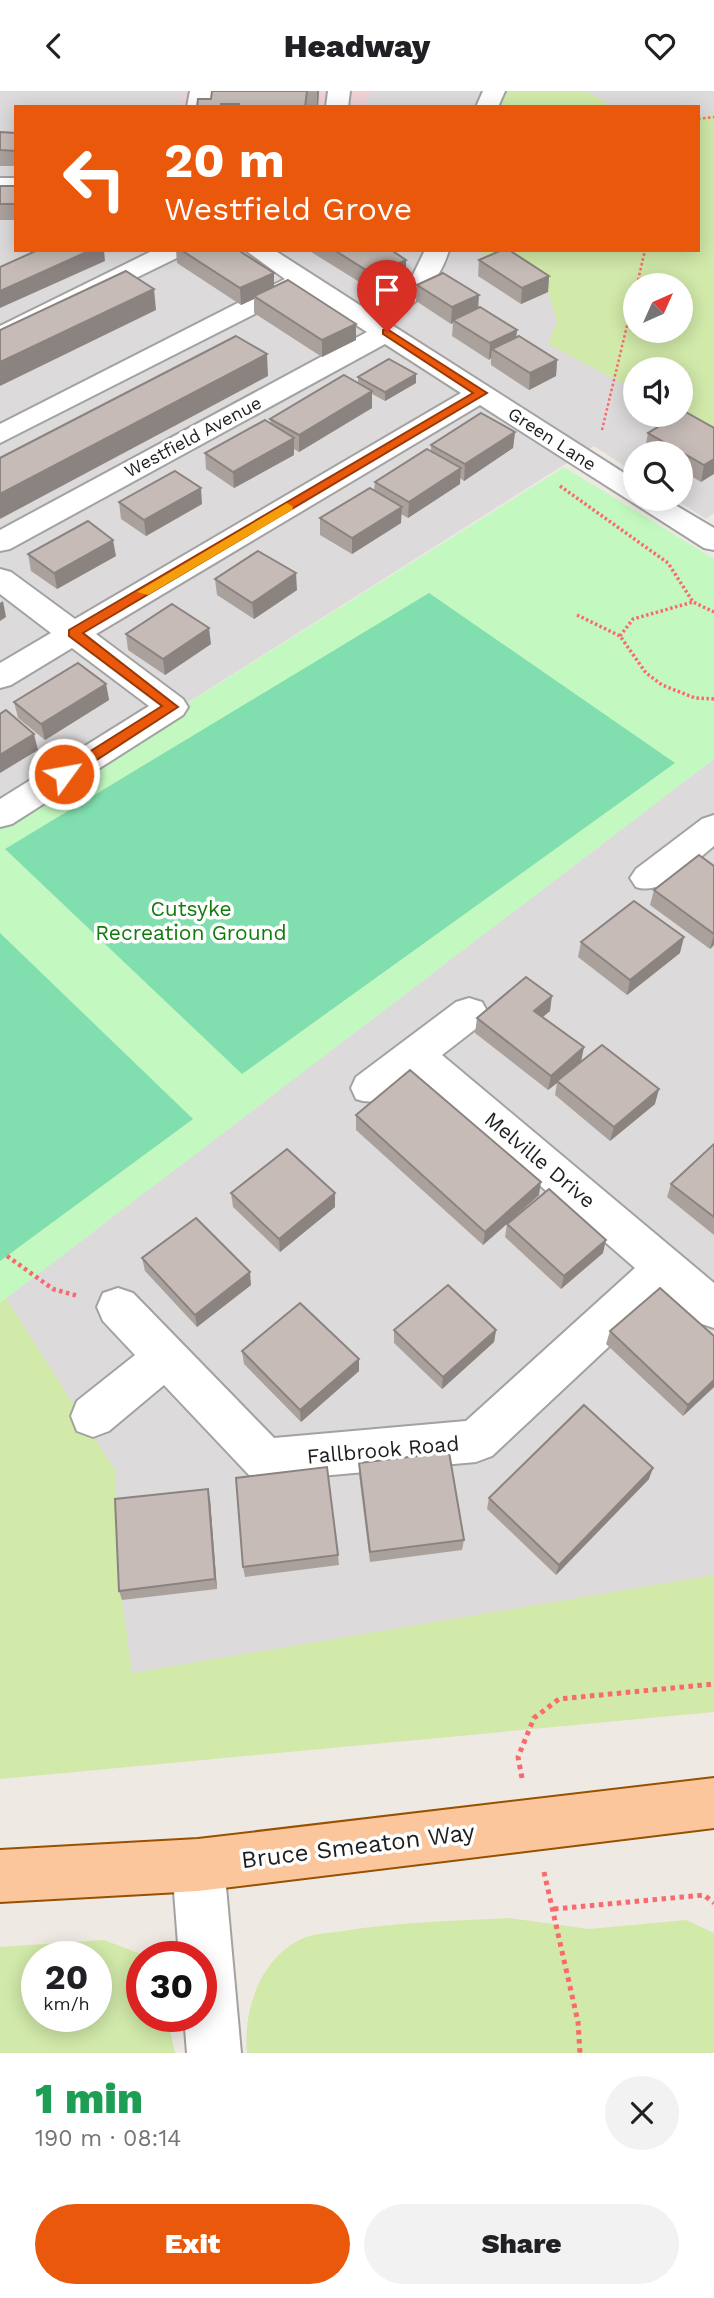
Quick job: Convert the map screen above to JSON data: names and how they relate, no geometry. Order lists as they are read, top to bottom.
{
  "streets": {
    "main road": ["Bruce Smeaton Way"],
    "street": [
      "Westfield Avenue",
      "Green Lane",
      "Melville Drive",
      "Fallbrook Road"
    ]
  },
  "crossings": [
    ["Westfield Avenue", "Green Lane"],
    ["Melville Drive", "Fallbrook Road"]
  ],
  "parks": ["Cutsyke Recreation Ground"],
  "north": "top right",
  "page": {
    "header": "Headway",
    "turn": ["20 m", "Westfield Grove"],
    "speed": "20 km/h",
    "limit": "30",
    "heading": ["1 min", "190 m · 08:14"],
    "buttons": ["Exit", "Share"]
  }
}
